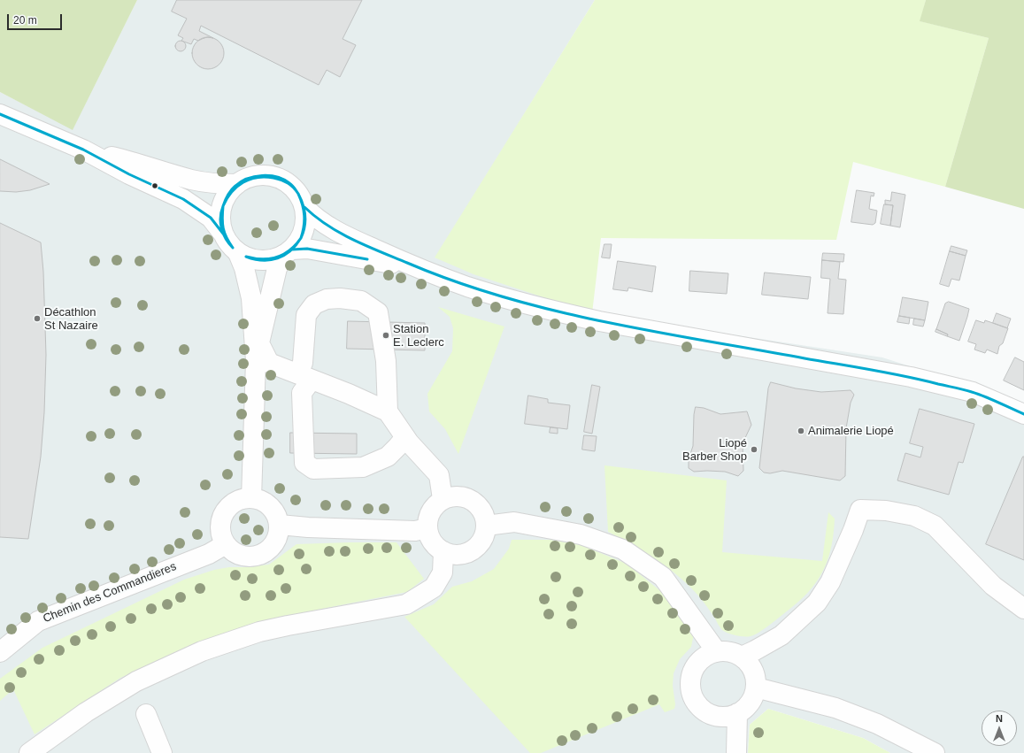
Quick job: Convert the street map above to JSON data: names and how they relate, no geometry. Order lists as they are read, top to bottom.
{
  "streets": {
    "street": ["Chemin des Commandieres"]
  },
  "places": [
    "Décathlon St Nazaire",
    "Station E. Leclerc",
    "Animalerie Liopé",
    "Liopé Barber Shop"
  ],
  "scale_bar": "20 m",
  "north": "top"
}
